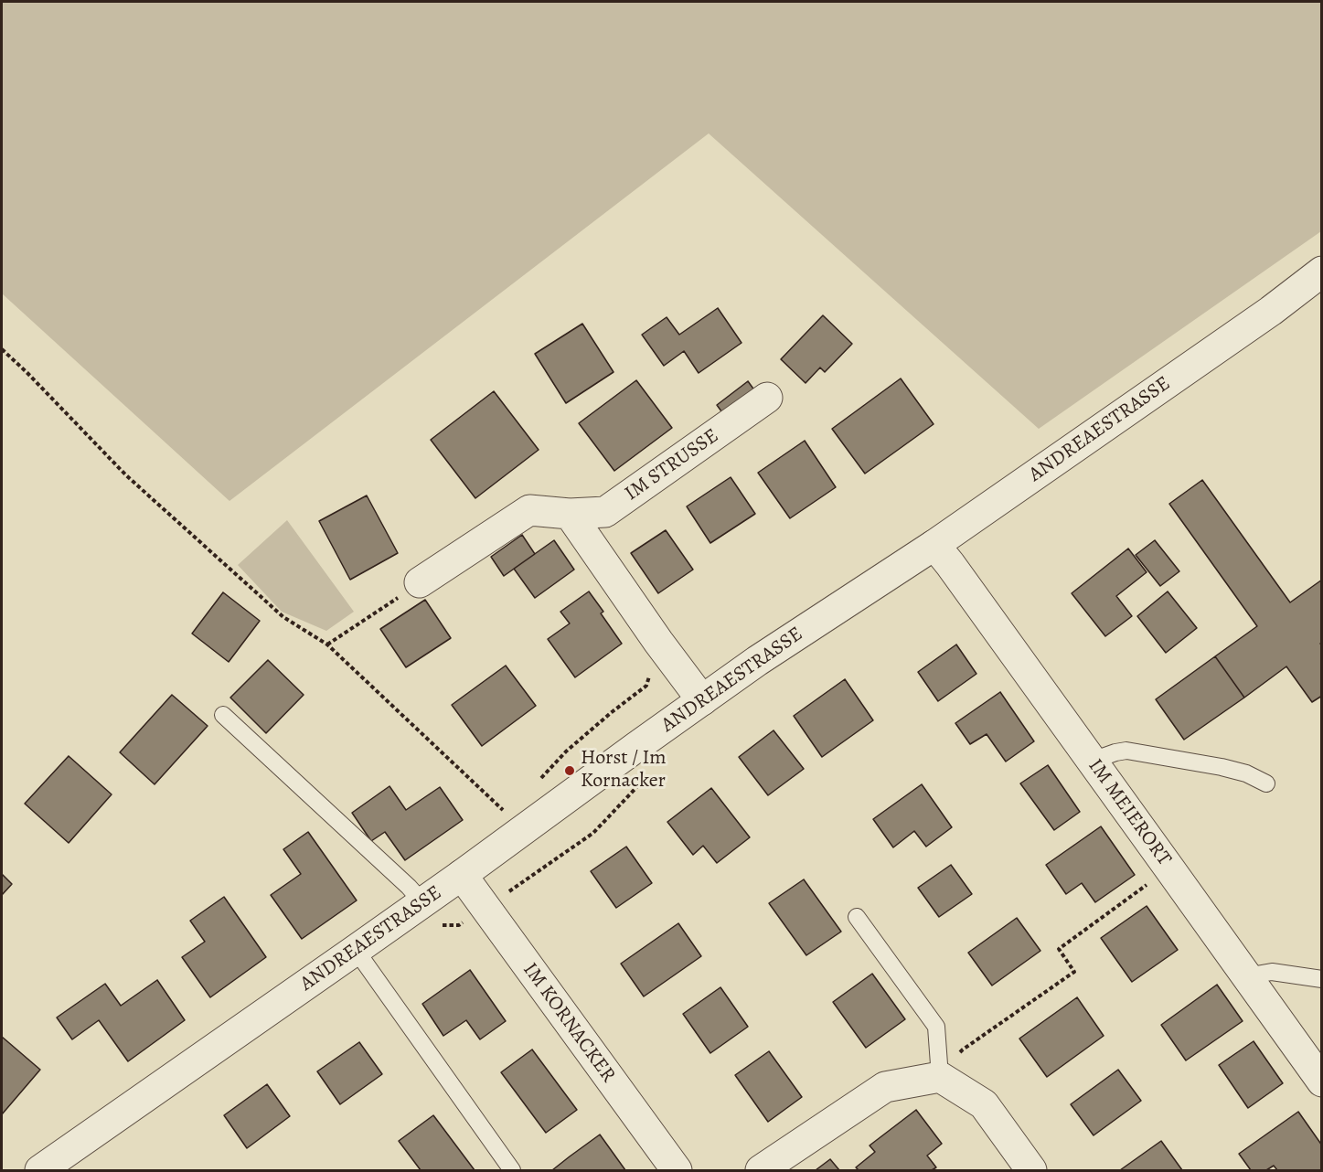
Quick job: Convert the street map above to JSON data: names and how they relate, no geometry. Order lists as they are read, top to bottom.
{
  "streets": {
    "street": [
      "ANDREAESTRASSE",
      "IM STRUSSE",
      "IM MEIERORT",
      "IM KORNACKER"
    ]
  },
  "crossings": [
    ["ANDREAESTRASSE", "IM MEIERORT"],
    ["ANDREAESTRASSE", "IM KORNACKER"]
  ],
  "places": ["Horst / Im Kornacker"]
}
